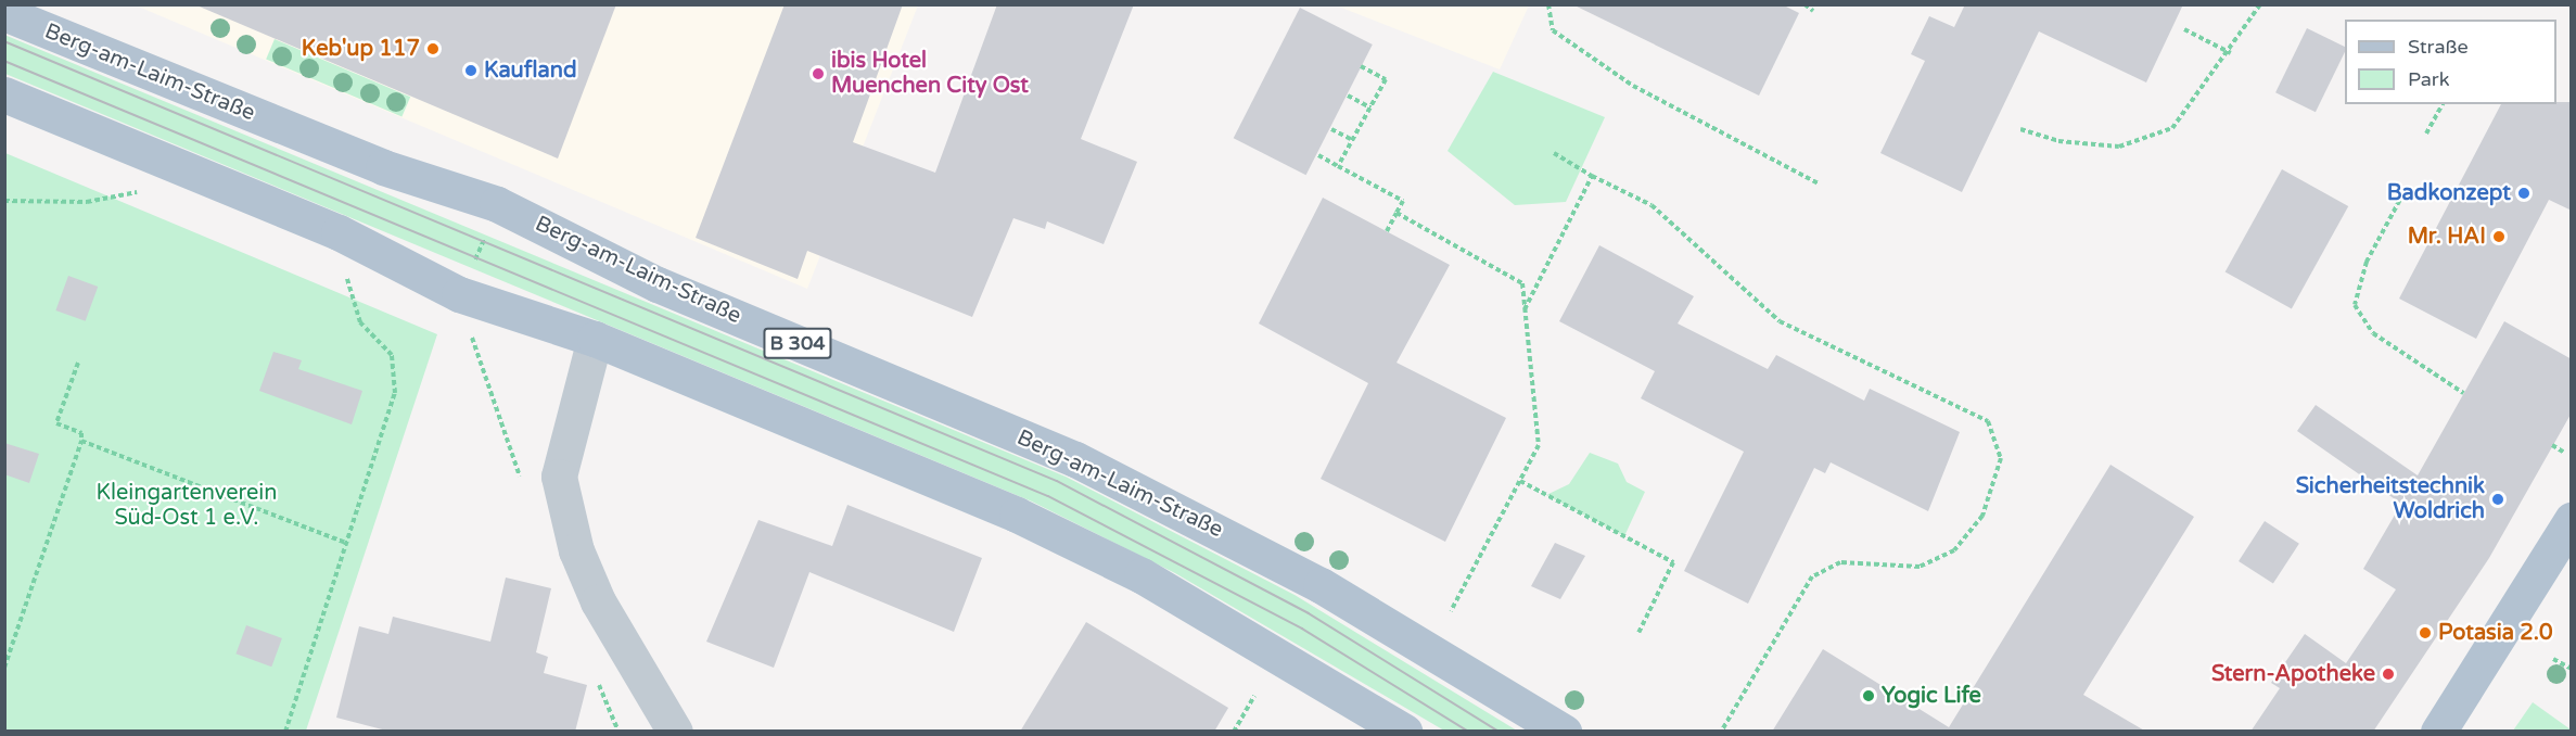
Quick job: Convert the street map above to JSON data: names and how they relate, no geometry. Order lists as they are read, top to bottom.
{
  "streets": {
    "main road": ["Berg-am-Laim-Straße", "B 304"]
  },
  "parks": ["Kleingartenverein Süd-Ost 1 e.V."],
  "places": [
    "Keb'up 117",
    "Kaufland",
    "ibis Hotel Muenchen City Ost",
    "Badkonzept",
    "Mr. HAI",
    "Sicherheitstechnik Woldrich",
    "Potasia 2.0",
    "Stern-Apotheke",
    "Yogic Life"
  ],
  "legend": ["Straße", "Park"]
}
